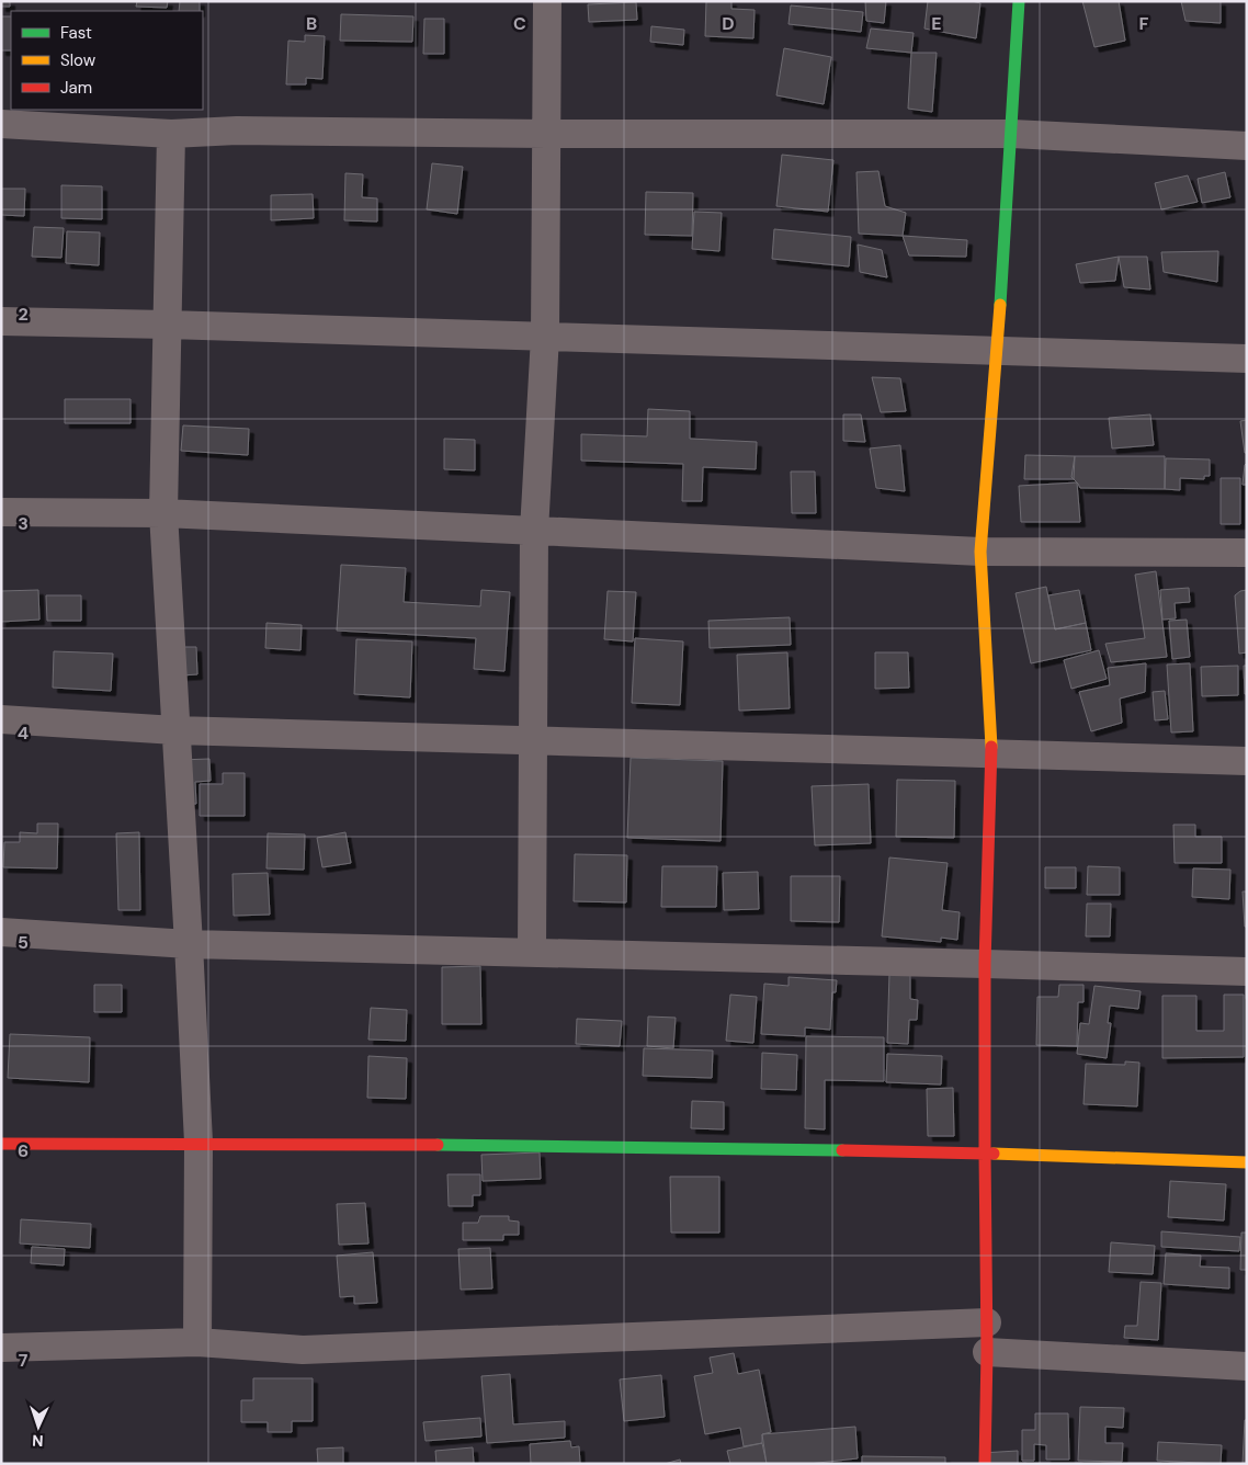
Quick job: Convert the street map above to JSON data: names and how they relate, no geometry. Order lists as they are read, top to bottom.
{
  "legend": ["Fast", "Slow", "Jam"],
  "north": "bottom",
  "grid": {
    "columns": [
      "B",
      "C",
      "D",
      "E",
      "F"
    ],
    "rows": [
      "2",
      "3",
      "4",
      "5",
      "6",
      "7"
    ]
  }
}
